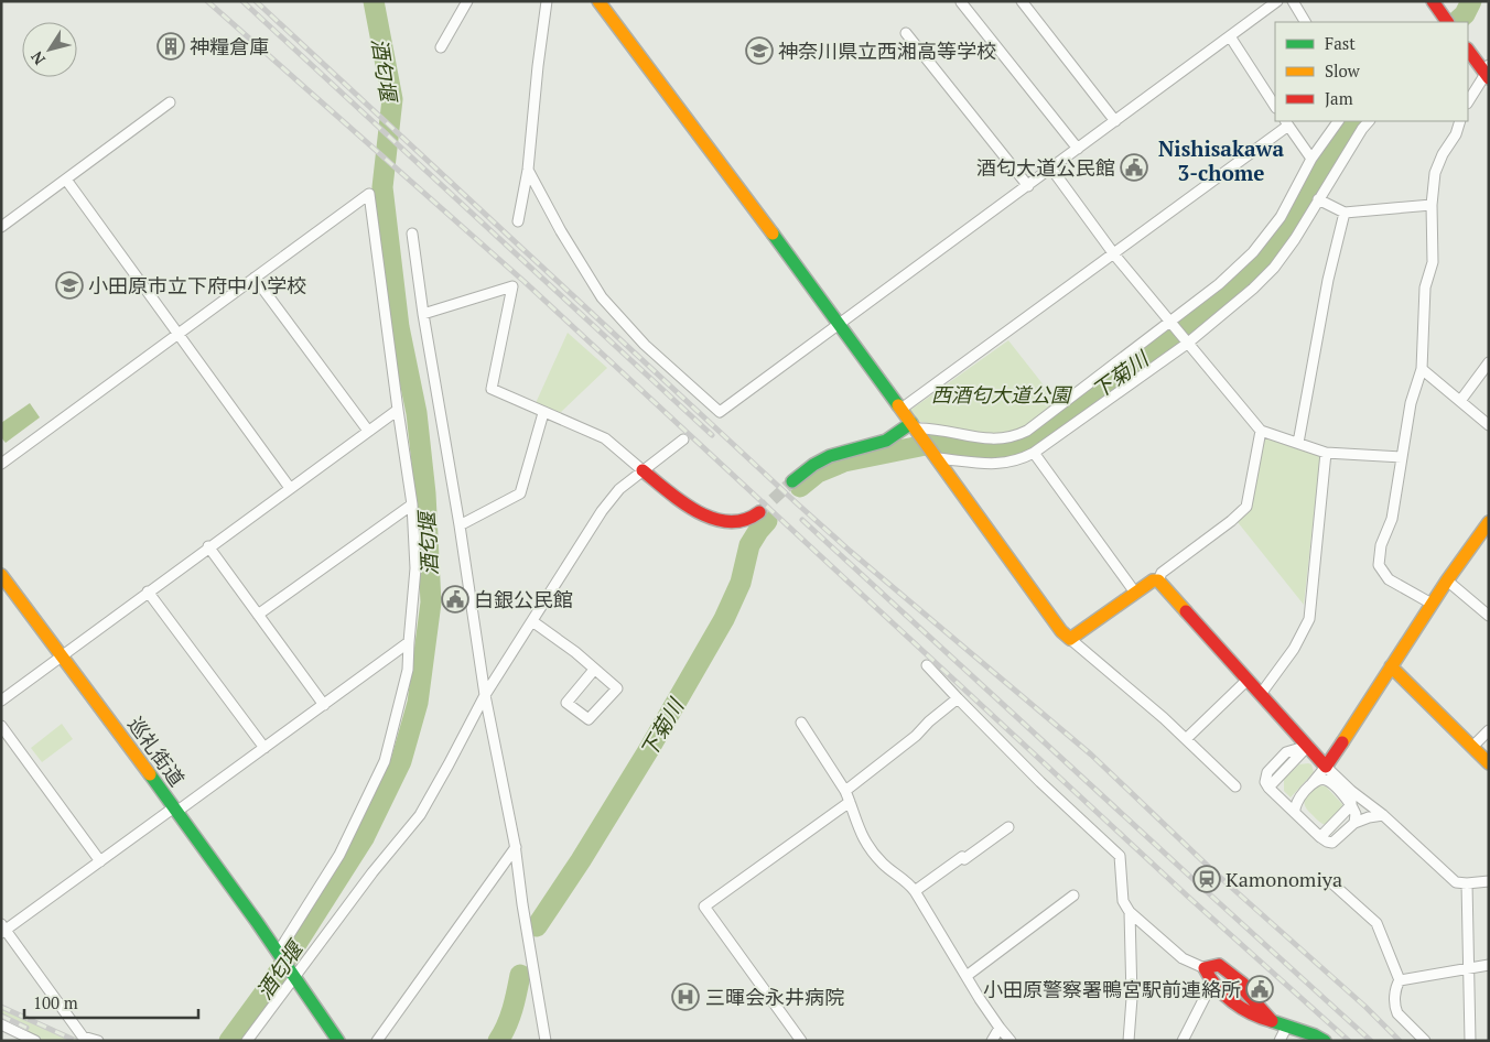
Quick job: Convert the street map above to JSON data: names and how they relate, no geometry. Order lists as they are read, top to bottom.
{
  "streets": {
    "street": ["巡礼街道"]
  },
  "districts": ["Nishisakawa 3-chome"],
  "water": ["酒匂堰", "下菊川"],
  "parks": ["西酒匂大道公園"],
  "places": {
    "building": ["神糧倉庫"],
    "school or university": ["神奈川県立西湘高等学校", "小田原市立下府中小学校"],
    "public building": ["酒匂大道公民館", "白銀公民館", "小田原警察署鴨宮駅前連絡所"],
    "station": ["Kamonomiya"],
    "hospital": ["三暉会永井病院"]
  },
  "legend": ["Fast", "Slow", "Jam"],
  "scale_bar": "100 m",
  "north": "bottom left"
}
